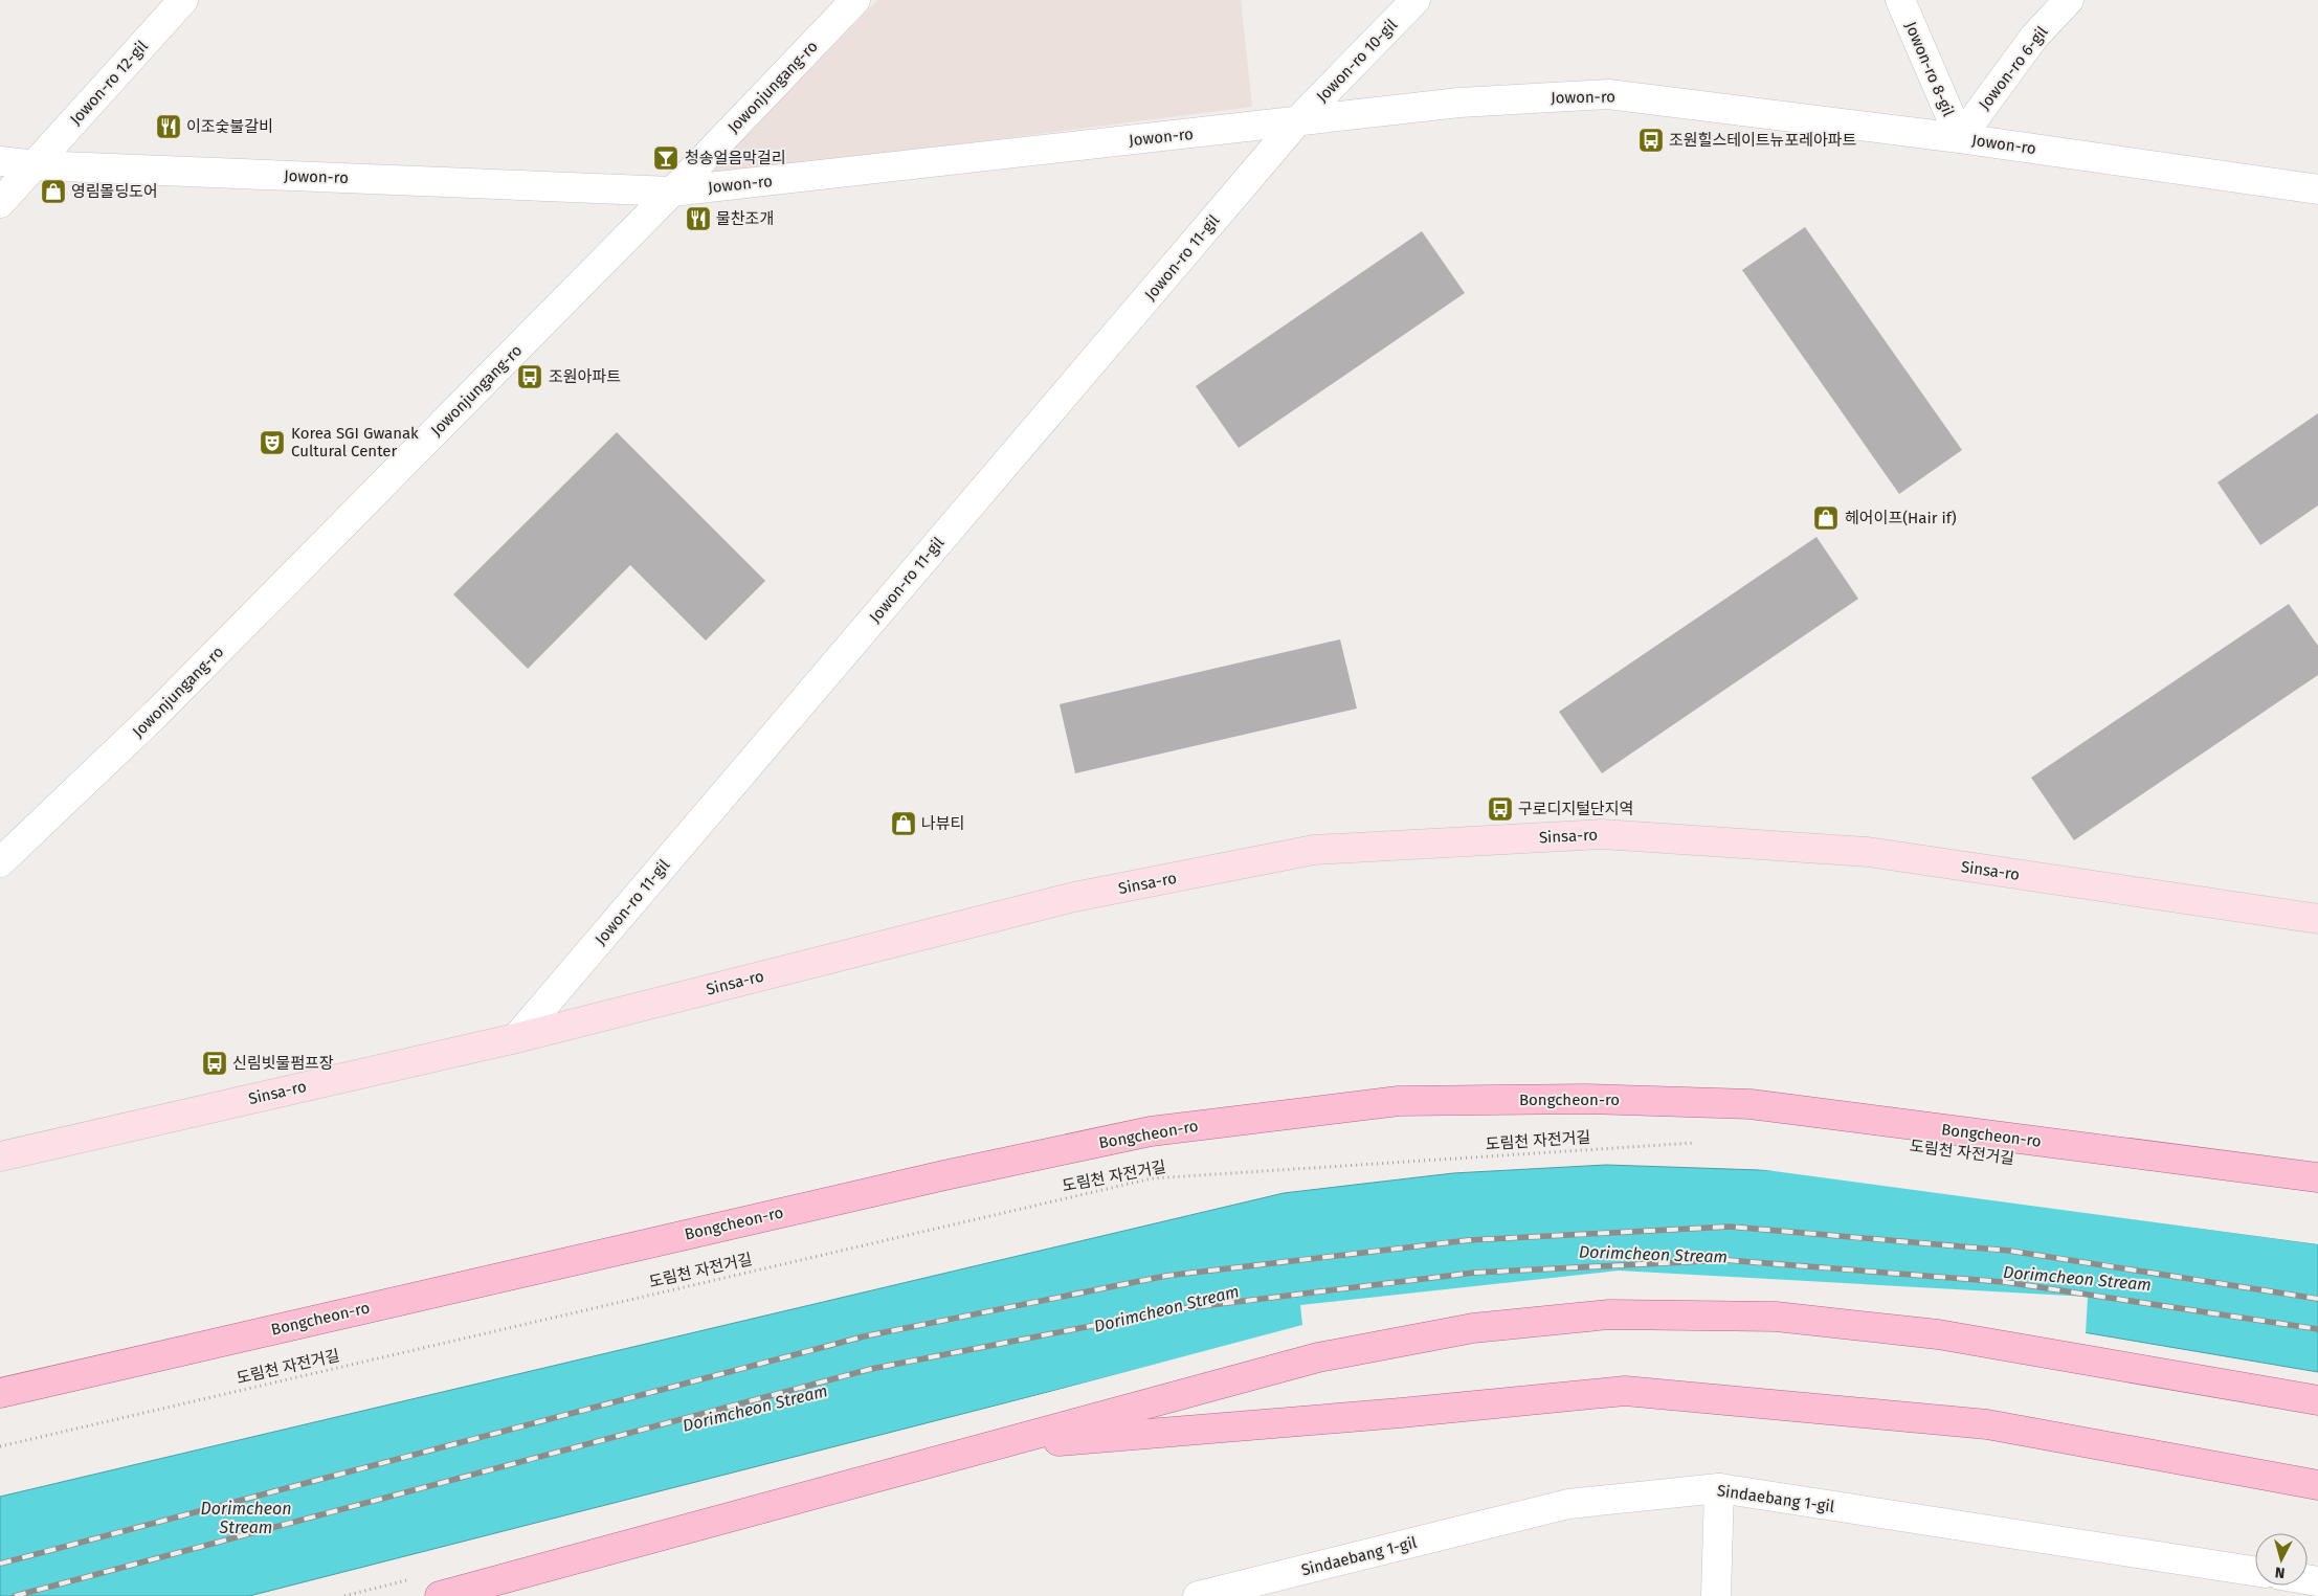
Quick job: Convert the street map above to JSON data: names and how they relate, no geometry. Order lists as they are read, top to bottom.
{
  "streets": {
    "main road": ["Sinsa-ro", "Bongcheon-ro"],
    "street": [
      "Jowon-ro 10-gil",
      "Jowon-ro 6-gil",
      "Jowon-ro 8-gil",
      "Jowon-ro 12-gil",
      "Jowonjungang-ro",
      "Jowon-ro",
      "Jowon-ro 11-gil",
      "Sindaebang 1-gil"
    ],
    "path": ["도림천 자전거길"]
  },
  "crossings": [
    ["Jowon-ro 10-gil", "Jowon-ro"],
    ["Jowon-ro 10-gil", "Jowon-ro 11-gil"],
    ["Jowon-ro 6-gil", "Jowon-ro 8-gil"],
    ["Jowon-ro 6-gil", "Jowon-ro"],
    ["Jowon-ro 8-gil", "Jowon-ro"],
    ["Jowon-ro 12-gil", "Jowon-ro"],
    ["Jowonjungang-ro", "Jowon-ro"],
    ["Jowon-ro", "Jowon-ro 11-gil"],
    ["Jowon-ro 11-gil", "Sinsa-ro"]
  ],
  "water": ["Dorimcheon Stream"],
  "places": {
    "restaurant": ["이조숯불갈비", "물찬조개"],
    "bus stop": [
      "조원힐스테이트뉴포레아파트",
      "조원아파트",
      "구로디지털단지역",
      "신림빗물펌프장"
    ],
    "bar": ["청송얼음막걸리"],
    "shop": ["영림몰딩도어", "헤어이프(Hair if)", "나뷰티"],
    "theatre": ["Korea SGI Gwanak Cultural Center"]
  },
  "north": "bottom"
}
